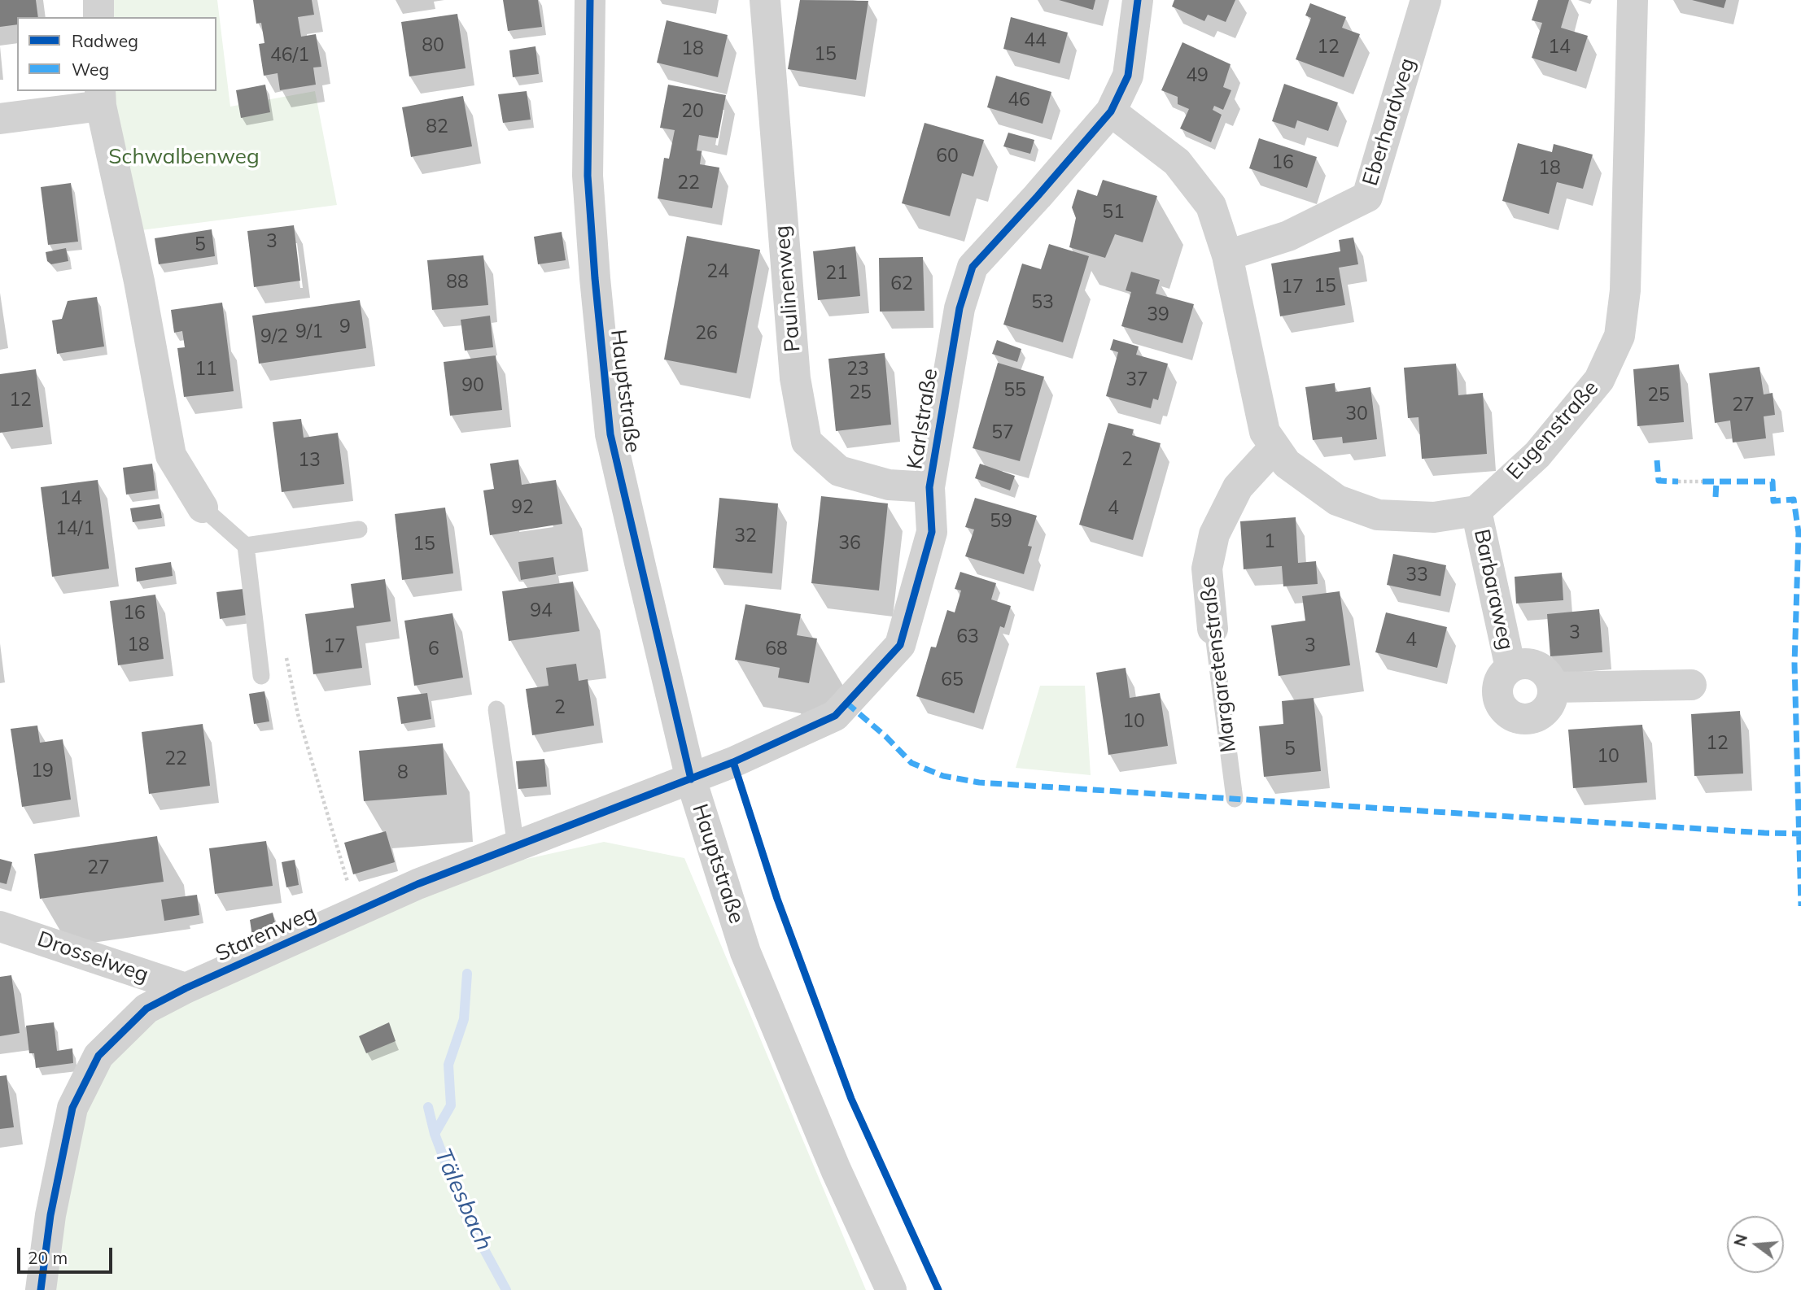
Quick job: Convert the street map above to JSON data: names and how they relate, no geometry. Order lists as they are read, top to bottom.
{
  "streets": {
    "street": [
      "Eberhardweg",
      "Paulinenweg",
      "Hauptstraße",
      "Karlstraße",
      "Eugenstraße",
      "Barbaraweg",
      "Margaretenstraße",
      "Starenweg",
      "Drosselweg"
    ]
  },
  "crossings": [
    ["Paulinenweg", "Karlstraße"],
    ["Hauptstraße", "Karlstraße"],
    ["Hauptstraße", "Starenweg"],
    ["Karlstraße", "Starenweg"],
    ["Eugenstraße", "Barbaraweg"],
    ["Starenweg", "Drosselweg"]
  ],
  "water": ["Tälesbach"],
  "parks": ["Schwalbenweg"],
  "house_numbers": [
    "44",
    "80",
    "12",
    "14",
    "18",
    "15",
    "46/1",
    "49",
    "46",
    "20",
    "82",
    "60",
    "16",
    "18",
    "22",
    "51",
    "3",
    "5",
    "24",
    "21",
    "88",
    "62",
    "15",
    "17",
    "53",
    "39",
    "9",
    "9/1",
    "26",
    "9/2",
    "11",
    "23",
    "37",
    "90",
    "55",
    "25",
    "25",
    "12",
    "27",
    "30",
    "57",
    "2",
    "13",
    "14",
    "92",
    "4",
    "59",
    "14/1",
    "32",
    "1",
    "36",
    "15",
    "33",
    "94",
    "16",
    "3",
    "63",
    "4",
    "18",
    "3",
    "17",
    "6",
    "68",
    "65",
    "2",
    "10",
    "12",
    "5",
    "10",
    "22",
    "19",
    "8",
    "27"
  ],
  "legend": ["Radweg", "Weg"],
  "scale_bar": "20 m",
  "north": "left"
}
